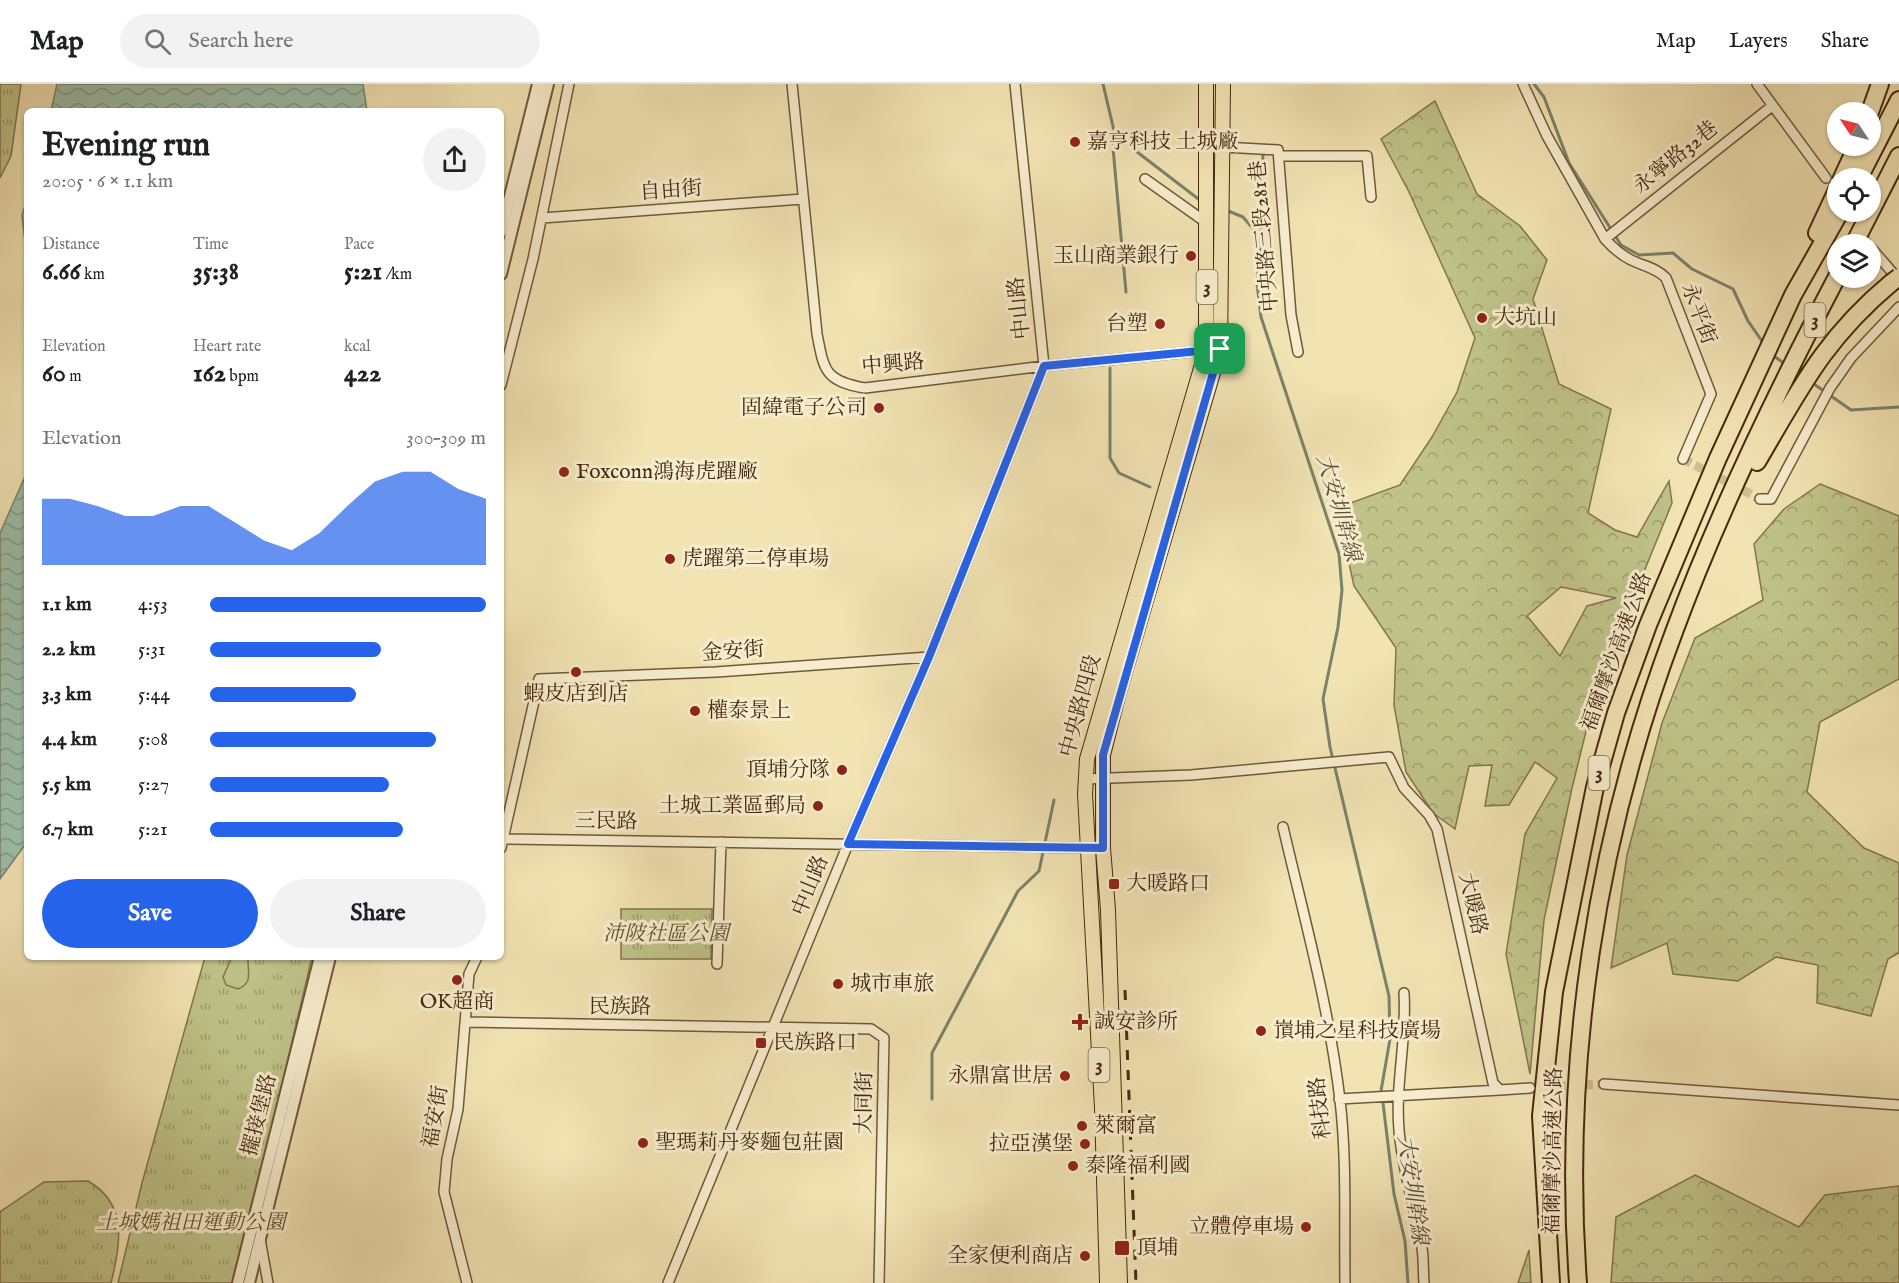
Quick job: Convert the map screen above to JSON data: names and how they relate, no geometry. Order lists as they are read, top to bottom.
{
  "streets": {
    "highway": ["3", "福爾摩沙高速公路"],
    "main road": ["中央路四段"],
    "street": [
      "永寧路32巷",
      "自由街",
      "中央路三段281巷",
      "中山路",
      "永平街",
      "中興路",
      "金安街",
      "三民路",
      "大暖路",
      "民族路",
      "大同街",
      "科技路",
      "擺接堡路",
      "福安街"
    ]
  },
  "crossings": [
    ["永寧路32巷", "永平街"],
    ["自由街", "中興路"],
    ["中央路三段281巷", "3"],
    ["中央路三段281巷", "中央路四段"],
    ["3", "中央路四段"],
    ["中山路", "中興路"],
    ["中山路", "金安街"],
    ["中山路", "三民路"],
    ["中山路", "民族路"],
    ["中山路", "大同街"],
    ["中興路", "中央路四段"],
    ["中央路四段", "三民路"],
    ["中央路四段", "大暖路"],
    ["民族路", "大同街"],
    ["民族路", "福安街"]
  ],
  "water": ["大安圳幹線"],
  "parks": ["沛陂社區公園", "土城媽祖田運動公園"],
  "places": {
    "other": [
      "嘉亨科技 土城廠",
      "玉山商業銀行",
      "大坑山",
      "台塑",
      "固緯電子公司",
      "Foxconn鴻海虎躍廠",
      "虎躍第二停車場",
      "蝦皮店到店",
      "權泰景上",
      "頂埔分隊",
      "土城工業區郵局",
      "OK超商",
      "城市車旅",
      "嵿埔之星科技廣場",
      "永鼎富世居",
      "萊爾富",
      "聖瑪莉丹麥麵包莊園",
      "拉亞漢堡",
      "泰隆福利國",
      "立體停車場",
      "全家便利商店"
    ],
    "transit": ["大暖路口", "民族路口", "頂埔"],
    "health": ["誠安診所"]
  },
  "north": "top left",
  "page": {
    "header": "Map",
    "search": "Search here",
    "nav": ["Map", "Layers", "Share"],
    "heading": ["Evening run", "20:05 · 6 × 1.1 km"],
    "stats": [
      ["Distance", "6.66 km"],
      ["Time", "35:38"],
      ["Pace", "5:21 /km"],
      ["Elevation", "60 m"],
      ["Heart rate", "162 bpm"],
      ["kcal", "422"]
    ],
    "chart": ["Elevation", "300–309 m"],
    "list": [
      {
        "name": "1.1 km",
        "note": "4:53"
      },
      {
        "name": "2.2 km",
        "note": "5:31"
      },
      {
        "name": "3.3 km",
        "note": "5:44"
      },
      {
        "name": "4.4 km",
        "note": "5:08"
      },
      {
        "name": "5.5 km",
        "note": "5:27"
      },
      {
        "name": "6.7 km",
        "note": "5:21"
      }
    ],
    "buttons": ["Save", "Share"]
  }
}
